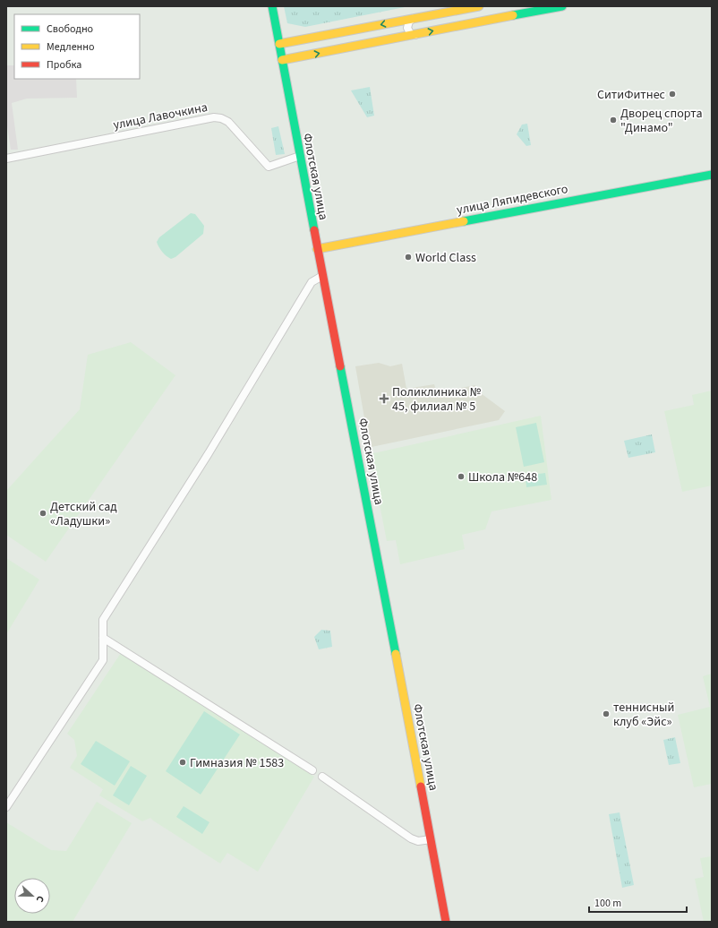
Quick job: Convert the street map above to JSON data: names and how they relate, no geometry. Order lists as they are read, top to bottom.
{
  "streets": {
    "main road": ["Флотская улица", "улица Ляпидевского"],
    "street": ["улица Лавочкина"]
  },
  "crossings": [
    ["улица Лавочкина", "Флотская улица"],
    ["Флотская улица", "улица Ляпидевского"]
  ],
  "places": {
    "other": [
      "СитиФитнес",
      "Дворец спорта \"Динамо\"",
      "World Class",
      "Школа №648",
      "Детский сад «Ладушки»",
      "теннисный клуб «Эйс»",
      "Гимназия № 1583"
    ],
    "health": ["Поликлиника № 45, филиал № 5"]
  },
  "legend": ["Свободно", "Медленно", "Пробка"],
  "scale_bar": "100 m",
  "north": "right"
}
